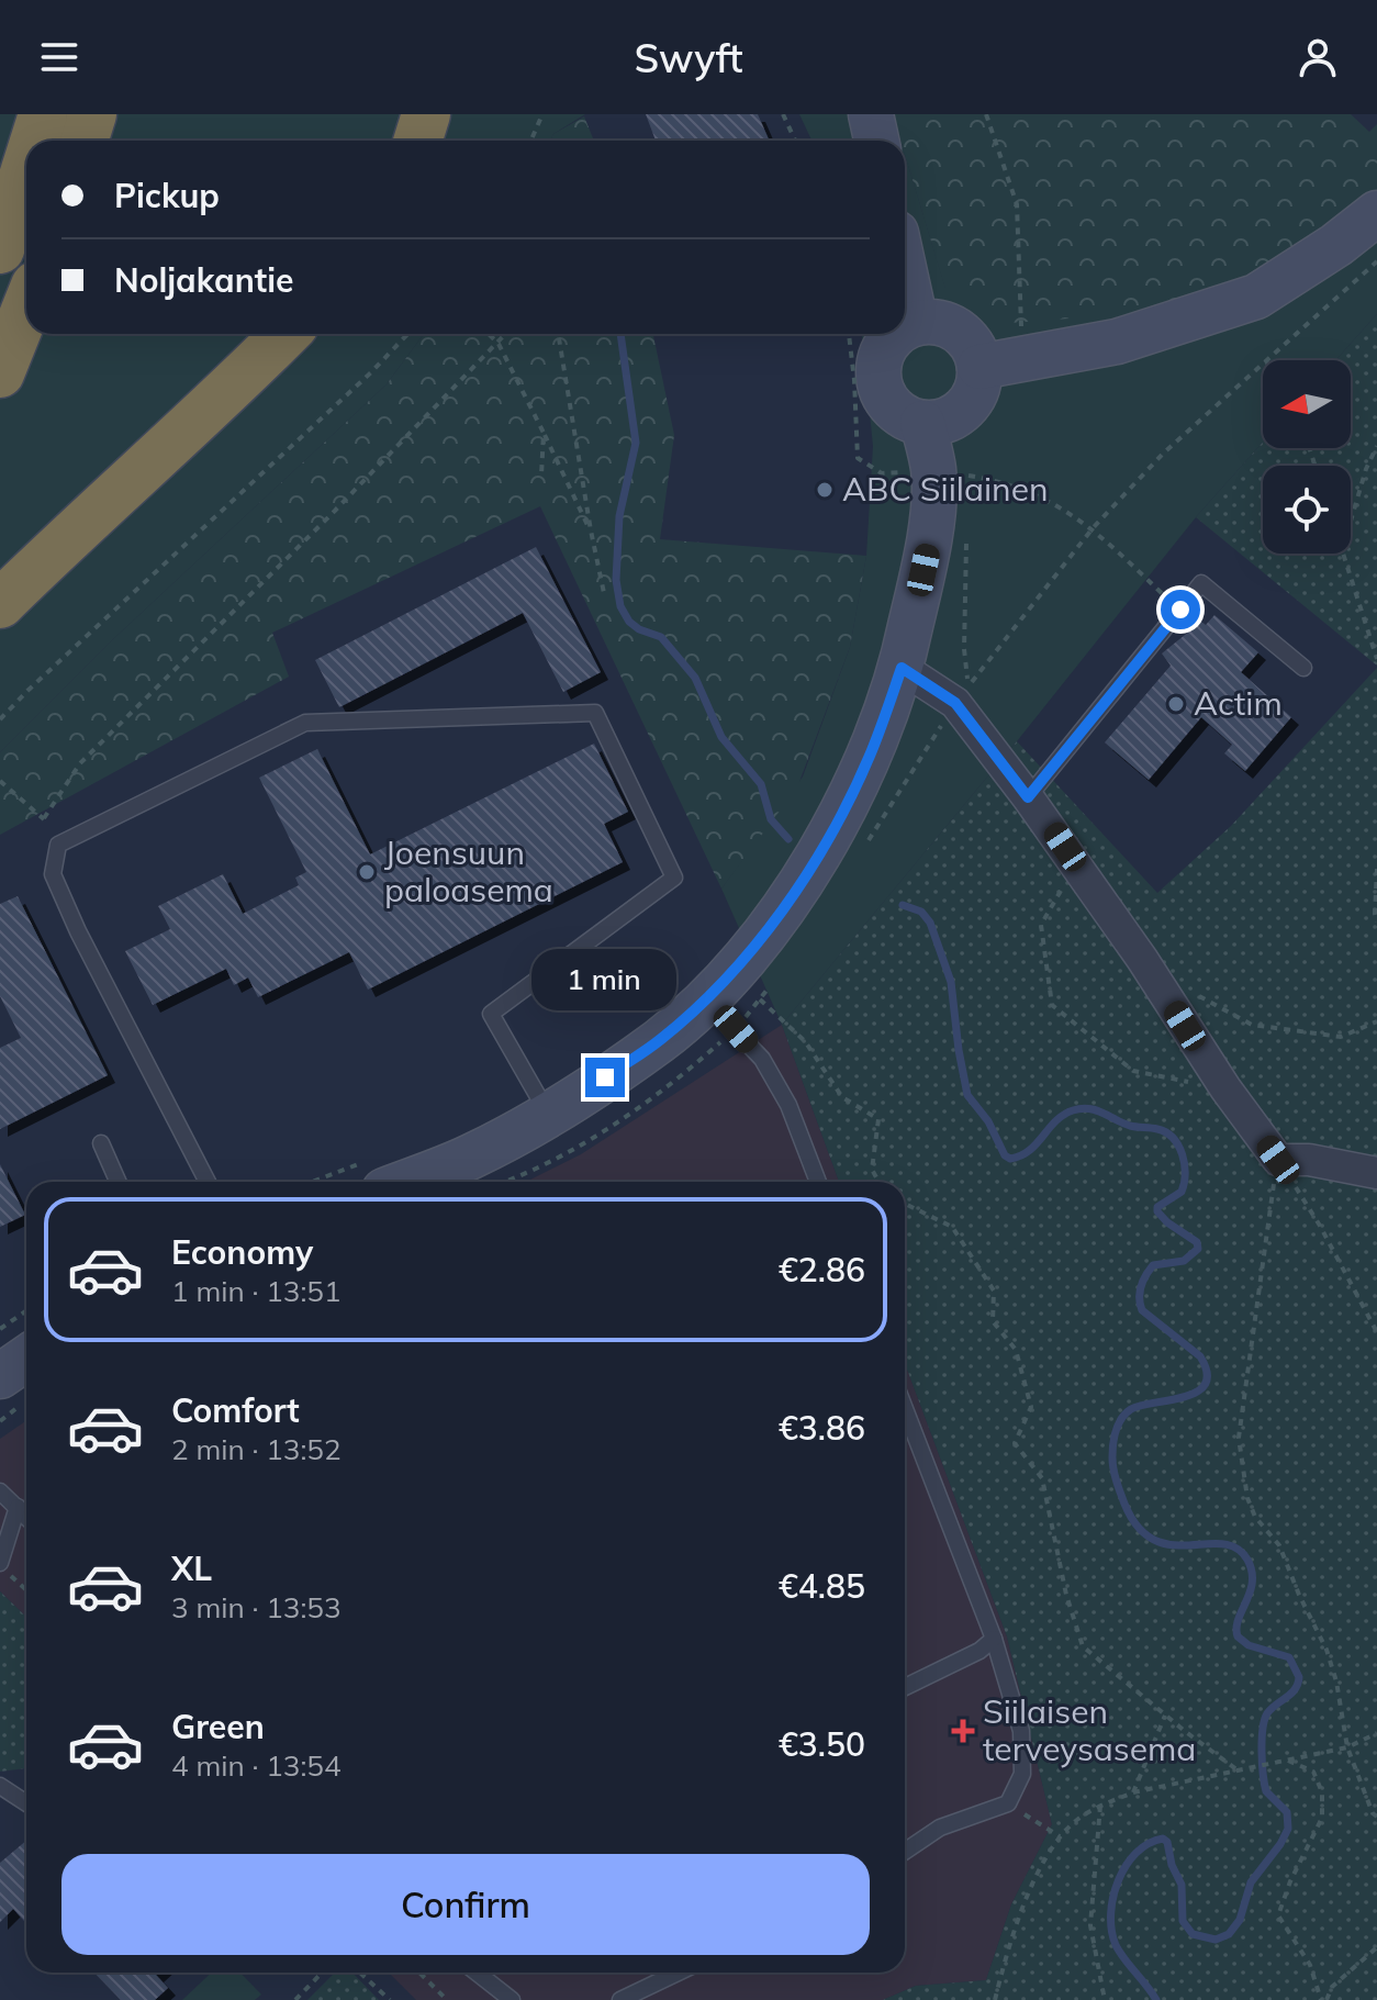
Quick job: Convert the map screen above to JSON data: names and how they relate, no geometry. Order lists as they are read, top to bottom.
{
  "places": {
    "other": ["ABC Siilainen", "Actim", "Joensuun paloasema"],
    "health": ["Siilaisen terveysasema"]
  },
  "north": "left",
  "page": {
    "header": "Swyft",
    "banner": ["Pickup", "Noljakantie"],
    "bubble": "1 min",
    "list": [
      {
        "name": "Economy",
        "note": "1 min · 13:51",
        "value": "€2.86"
      },
      {
        "name": "Comfort",
        "note": "2 min · 13:52",
        "value": "€3.86"
      },
      {
        "name": "XL",
        "note": "3 min · 13:53",
        "value": "€4.85"
      },
      {
        "name": "Green",
        "note": "4 min · 13:54",
        "value": "€3.50"
      }
    ],
    "buttons": "Confirm"
  }
}
